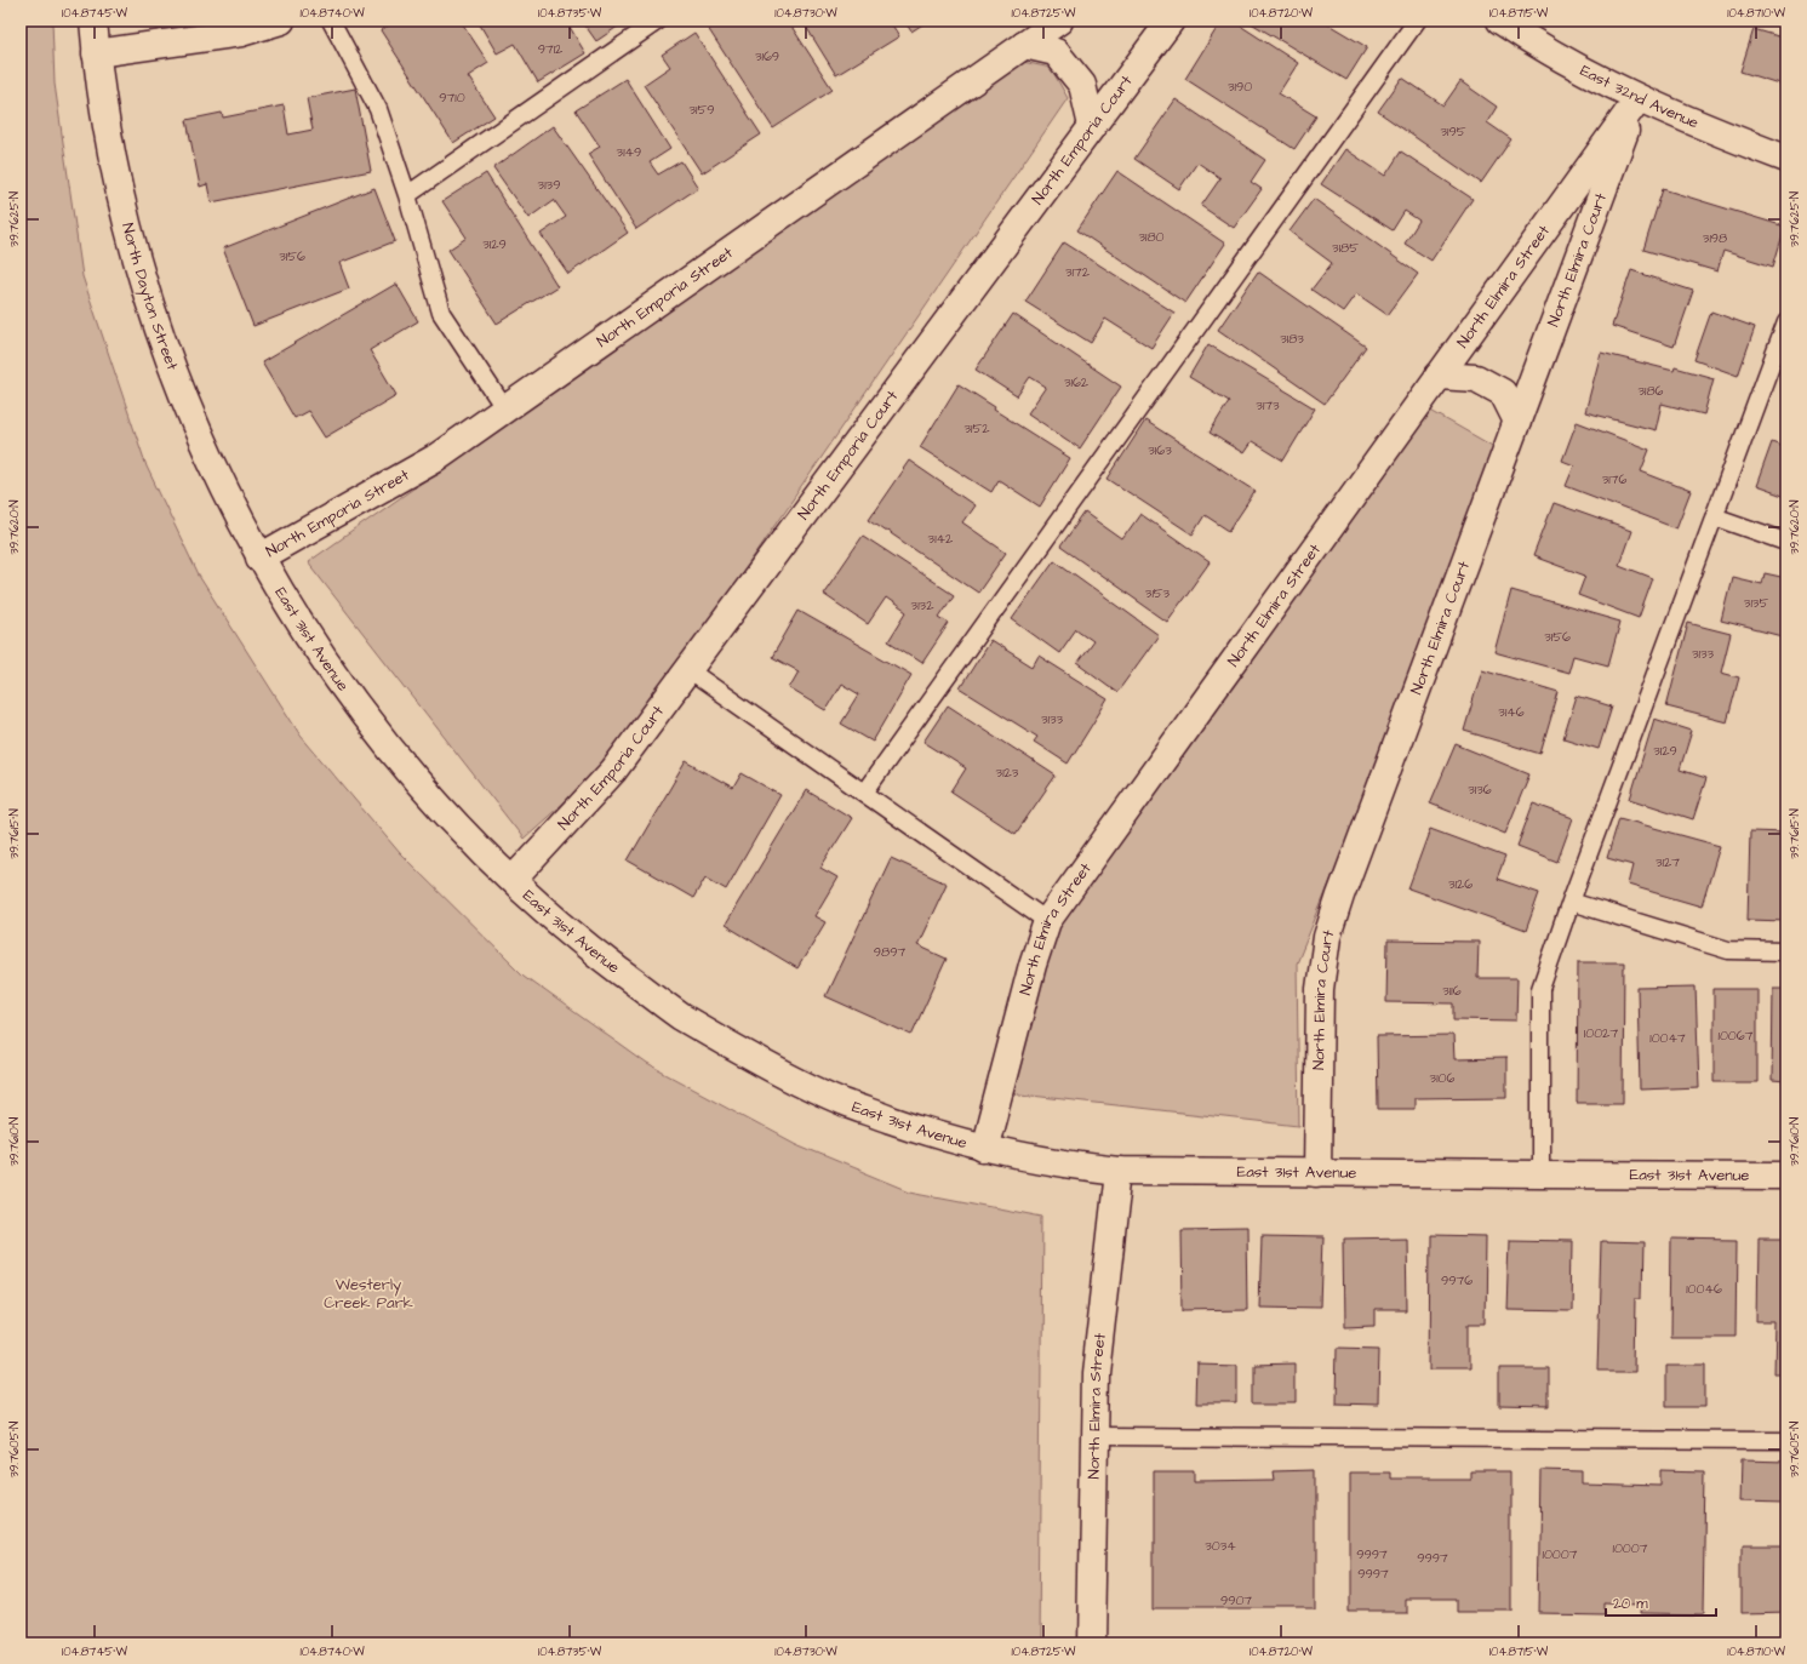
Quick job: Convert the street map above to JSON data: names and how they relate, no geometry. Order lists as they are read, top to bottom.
{
  "streets": {
    "street": [
      "East 32nd Avenue",
      "North Emporia Court",
      "North Elmira Court",
      "North Elmira Street",
      "North Dayton Street",
      "North Emporia Street",
      "East 31st Avenue"
    ]
  },
  "crossings": [
    ["East 32nd Avenue", "North Elmira Court"],
    ["East 32nd Avenue", "North Elmira Street"],
    ["North Emporia Court", "East 31st Avenue"],
    ["North Elmira Court", "North Elmira Street"],
    ["North Elmira Court", "East 31st Avenue"],
    ["North Elmira Street", "East 31st Avenue"],
    ["North Dayton Street", "North Emporia Street"],
    ["North Dayton Street", "East 31st Avenue"],
    ["North Emporia Street", "East 31st Avenue"]
  ],
  "parks": ["Westerly Creek Park"],
  "house_numbers": [
    "9712",
    "3169",
    "3190",
    "9710",
    "3159",
    "3195",
    "3149",
    "3139",
    "3180",
    "3198",
    "3129",
    "3185",
    "3156",
    "3172",
    "3183",
    "3162",
    "3186",
    "3173",
    "3152",
    "3163",
    "3176",
    "3142",
    "3153",
    "3135",
    "3132",
    "3156",
    "3133",
    "3146",
    "3133",
    "3129",
    "3123",
    "3136",
    "3127",
    "3126",
    "9897",
    "3116",
    "10027",
    "10067",
    "10047",
    "3106",
    "9976",
    "10046",
    "3034",
    "10007",
    "9997",
    "10007",
    "9997",
    "9997",
    "9907"
  ],
  "scale_bar": "20 m",
  "coordinates": [
    "104.8745°W",
    "104.8740°W",
    "104.8735°W",
    "104.8730°W",
    "104.8725°W",
    "104.8720°W",
    "104.8715°W",
    "104.8710°W",
    "39.7625°N",
    "39.7620°N",
    "39.7615°N",
    "39.7610°N",
    "39.7605°N"
  ]
}
